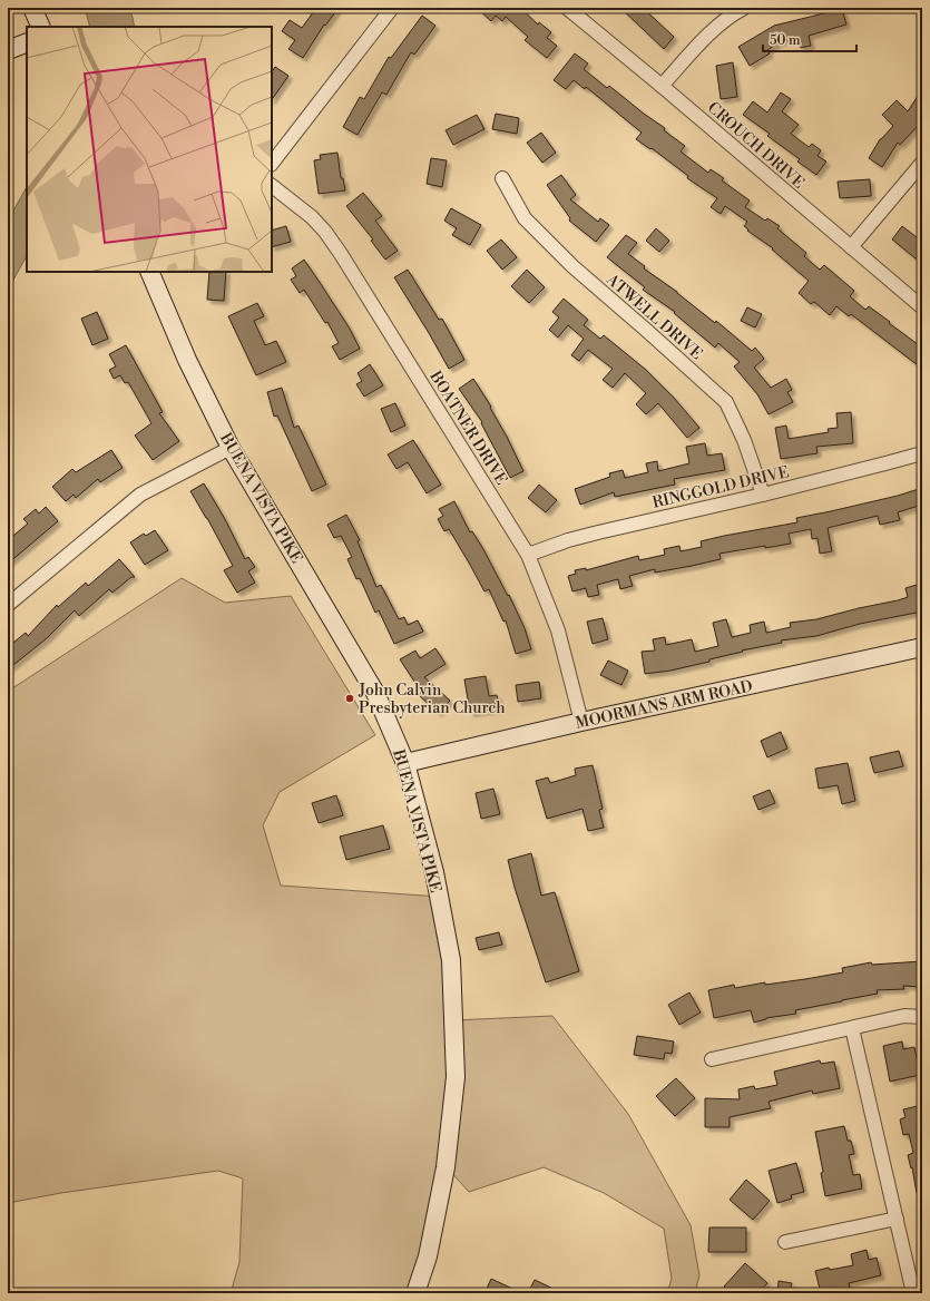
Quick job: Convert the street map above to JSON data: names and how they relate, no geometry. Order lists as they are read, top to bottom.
{
  "streets": {
    "main road": ["BUENA VISTA PIKE", "MOORMANS ARM ROAD"],
    "street": [
      "CROUCH DRIVE",
      "ATWELL DRIVE",
      "BOATNER DRIVE",
      "RINGGOLD DRIVE"
    ]
  },
  "crossings": [
    ["ATWELL DRIVE", "RINGGOLD DRIVE"],
    ["BOATNER DRIVE", "RINGGOLD DRIVE"],
    ["BOATNER DRIVE", "MOORMANS ARM ROAD"],
    ["BUENA VISTA PIKE", "MOORMANS ARM ROAD"]
  ],
  "places": ["John Calvin Presbyterian Church"],
  "scale_bar": "50 m"
}
